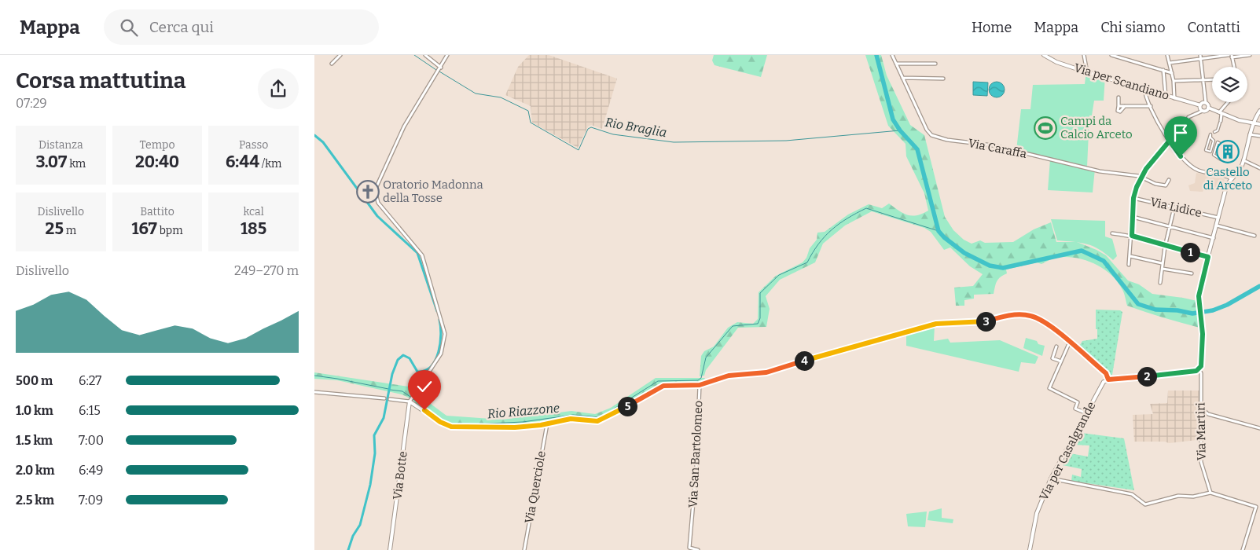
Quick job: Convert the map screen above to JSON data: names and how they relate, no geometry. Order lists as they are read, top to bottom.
{
  "streets": {
    "street": [
      "Via per Scandiano",
      "Via Caraffa",
      "Via Lidice",
      "Via Martiri",
      "Via per Casalgrande",
      "Via San Bartolomeo",
      "Via Botte",
      "Via Querciole"
    ]
  },
  "crossings": [
    ["Via Lidice", "Via Martiri"],
    ["Via San Bartolomeo", "Via Botte"],
    ["Via San Bartolomeo", "Via Querciole"]
  ],
  "water": ["Rio Braglia", "Rio Riazzone"],
  "places": {
    "sports": ["Campi da Calcio Arceto"],
    "building": ["Castello di Arceto"],
    "church": ["Oratorio Madonna della Tosse"]
  },
  "page": {
    "header": "Mappa",
    "search": "Cerca qui",
    "nav": [
      "Home",
      "Mappa",
      "Chi siamo",
      "Contatti"
    ],
    "heading": ["Corsa mattutina", "07:29"],
    "stats": [
      ["Distanza", "3.07 km"],
      ["Tempo", "20:40"],
      ["Passo", "6:44 /km"],
      ["Dislivello", "25 m"],
      ["Battito", "167 bpm"],
      ["kcal", "185"]
    ],
    "pins": [
      "1",
      "3",
      "4",
      "2",
      "5"
    ],
    "chart": ["Dislivello", "249–270 m"],
    "list": [
      {
        "name": "500 m",
        "note": "6:27"
      },
      {
        "name": "1.0 km",
        "note": "6:15"
      },
      {
        "name": "1.5 km",
        "note": "7:00"
      },
      {
        "name": "2.0 km",
        "note": "6:49"
      },
      {
        "name": "2.5 km",
        "note": "7:09"
      }
    ]
  }
}
